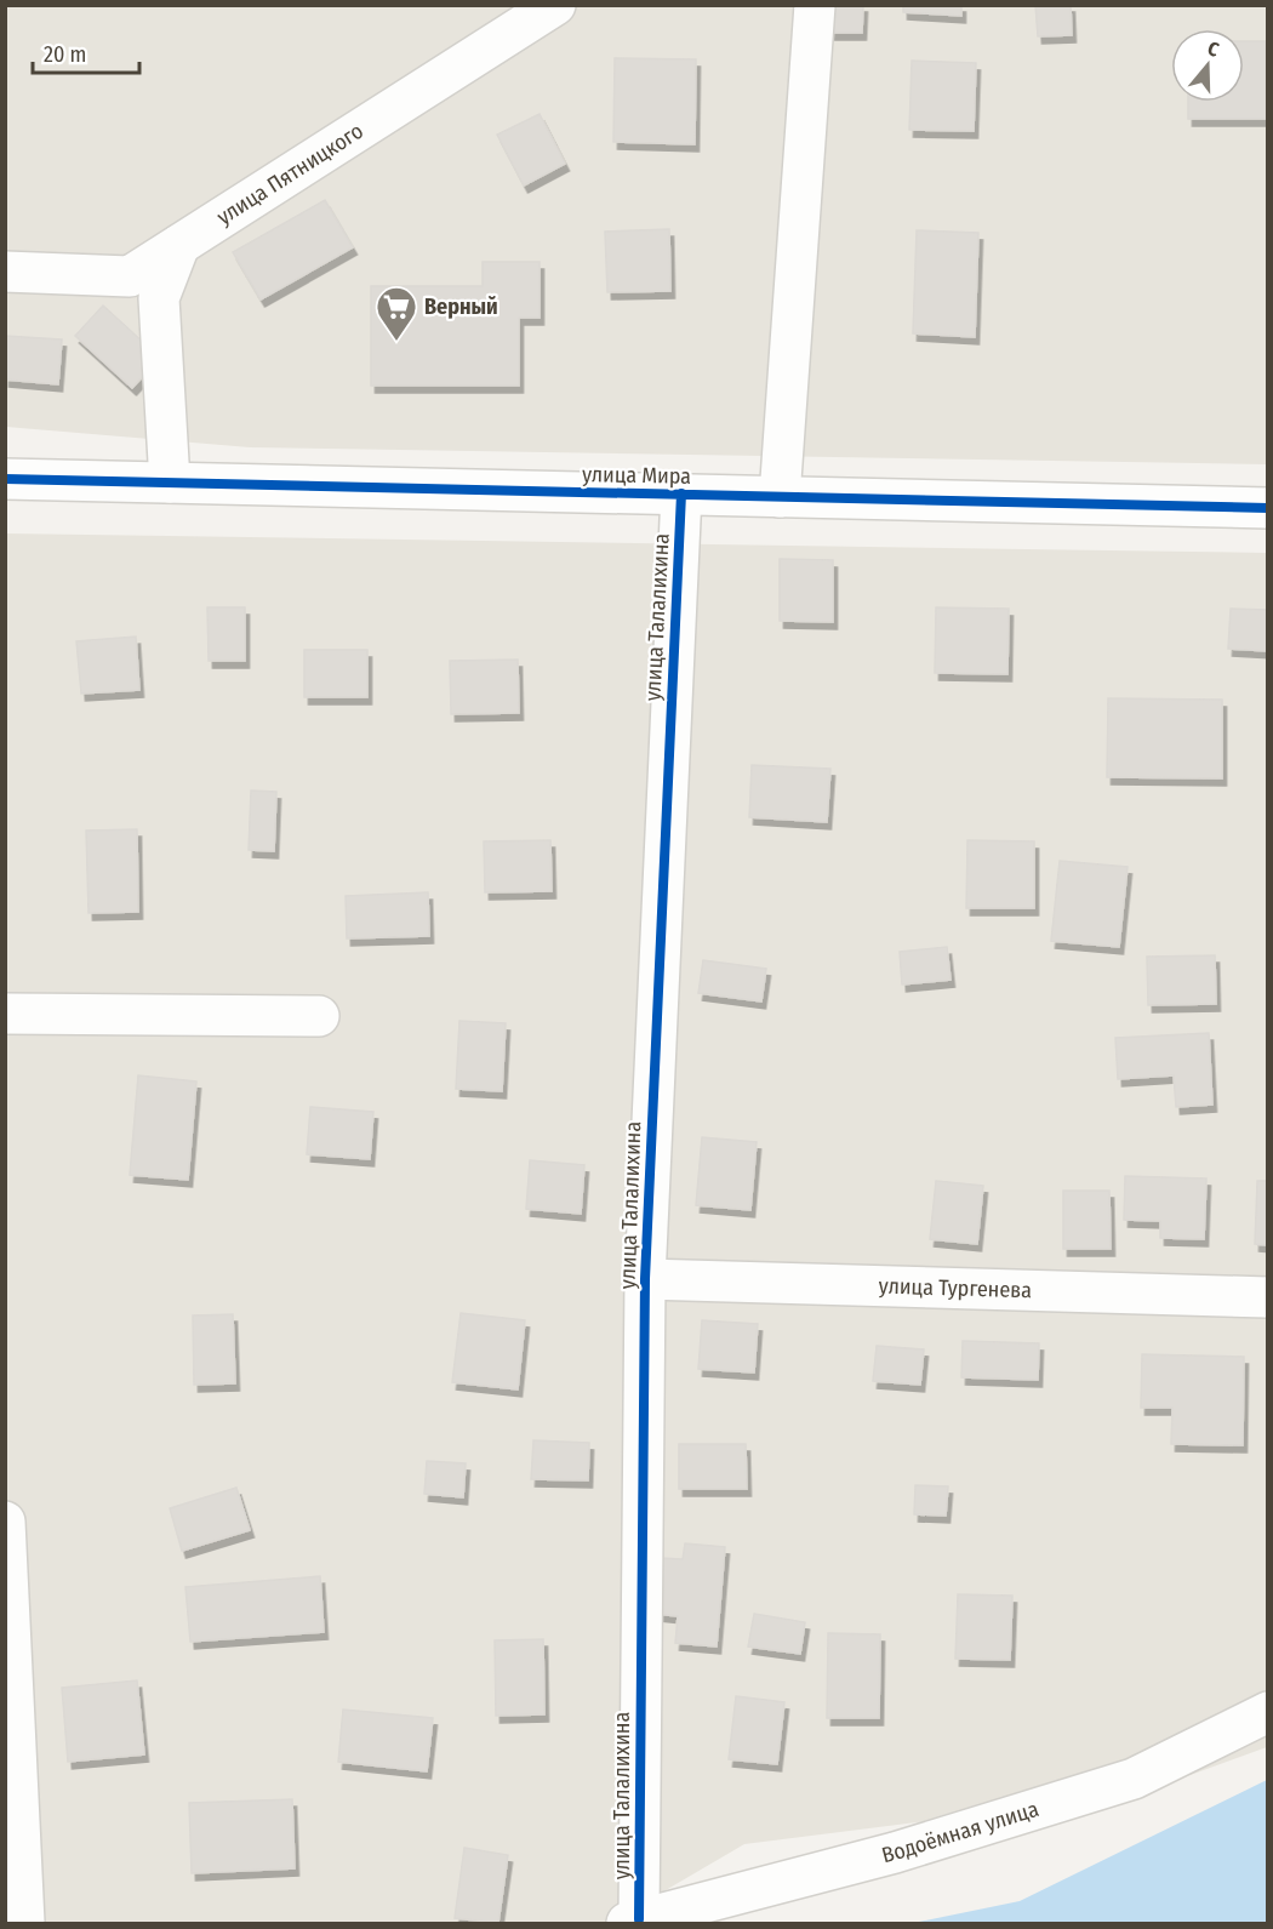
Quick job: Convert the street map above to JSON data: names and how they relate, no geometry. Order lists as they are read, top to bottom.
{
  "streets": {
    "street": [
      "улица Пятницкого",
      "улица Мира",
      "улица Талалихина",
      "улица Тургенева",
      "Водоёмная улица"
    ]
  },
  "crossings": [
    ["улица Мира", "улица Талалихина"],
    ["улица Талалихина", "улица Тургенева"],
    ["улица Талалихина", "Водоёмная улица"]
  ],
  "places": {
    "supermarket": ["Верный"]
  },
  "scale_bar": "20 m",
  "north": "top"
}
